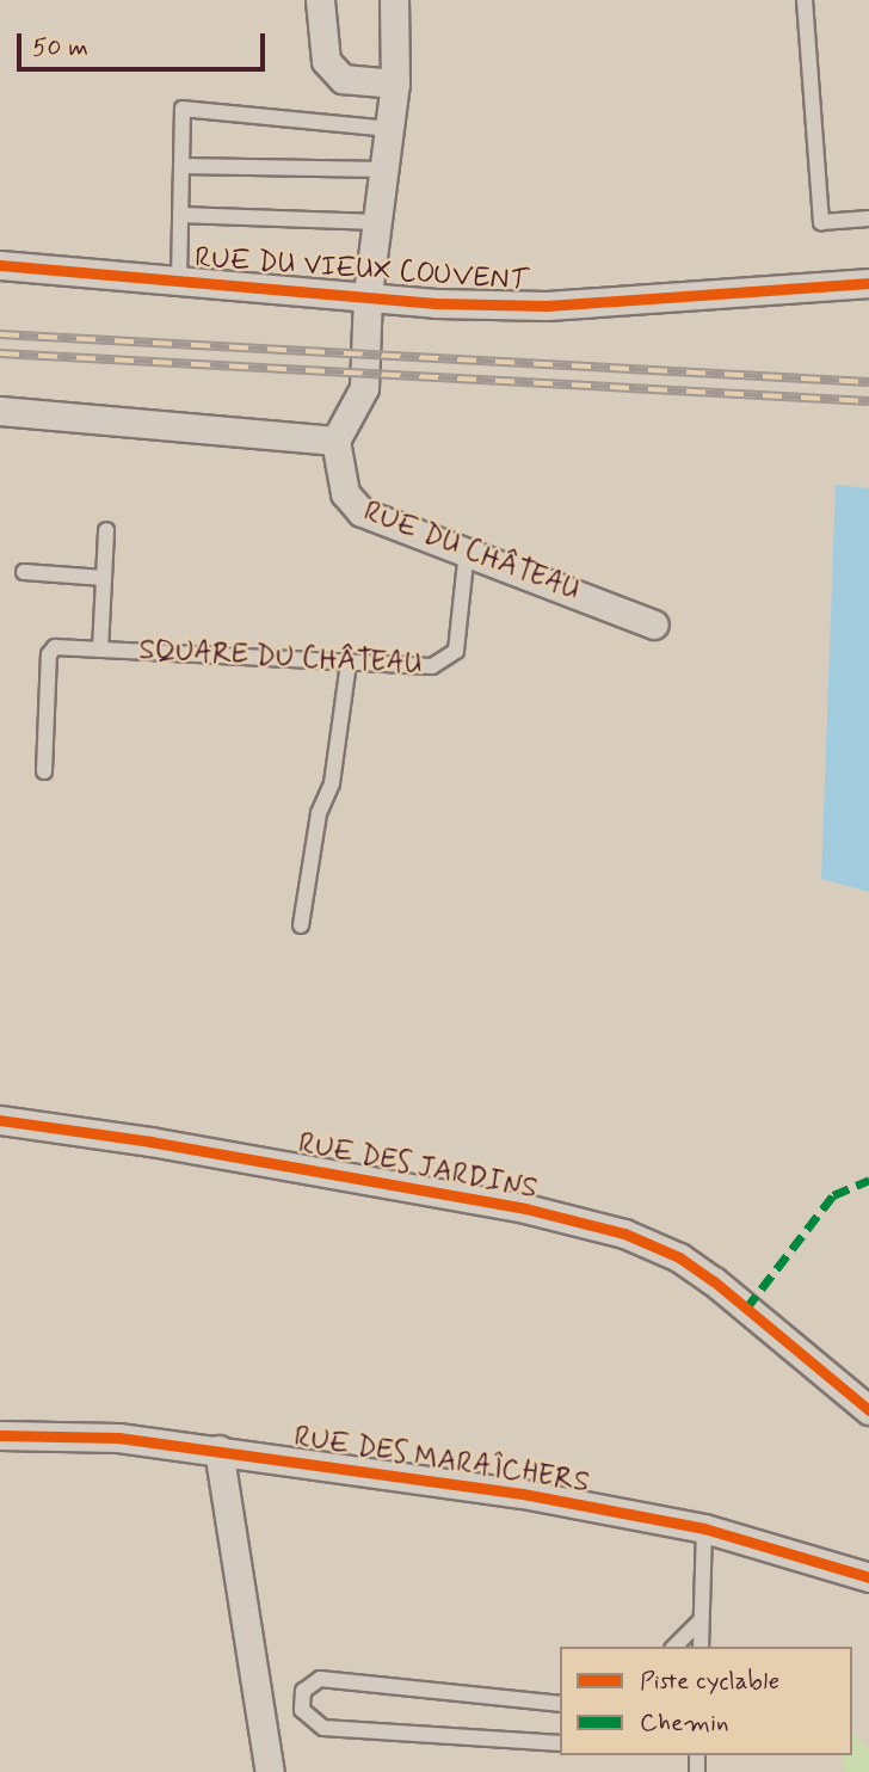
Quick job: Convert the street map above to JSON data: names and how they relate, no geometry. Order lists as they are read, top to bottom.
{
  "streets": {
    "street": [
      "RUE DU VIEUX COUVENT",
      "RUE DU CHÂTEAU",
      "RUE DES JARDINS",
      "RUE DES MARAÎCHERS"
    ],
    "lane": ["SQUARE DU CHÂTEAU"]
  },
  "crossings": [
    ["RUE DU CHÂTEAU", "SQUARE DU CHÂTEAU"]
  ],
  "legend": ["Piste cyclable", "Chemin"],
  "scale_bar": "50 m"
}
